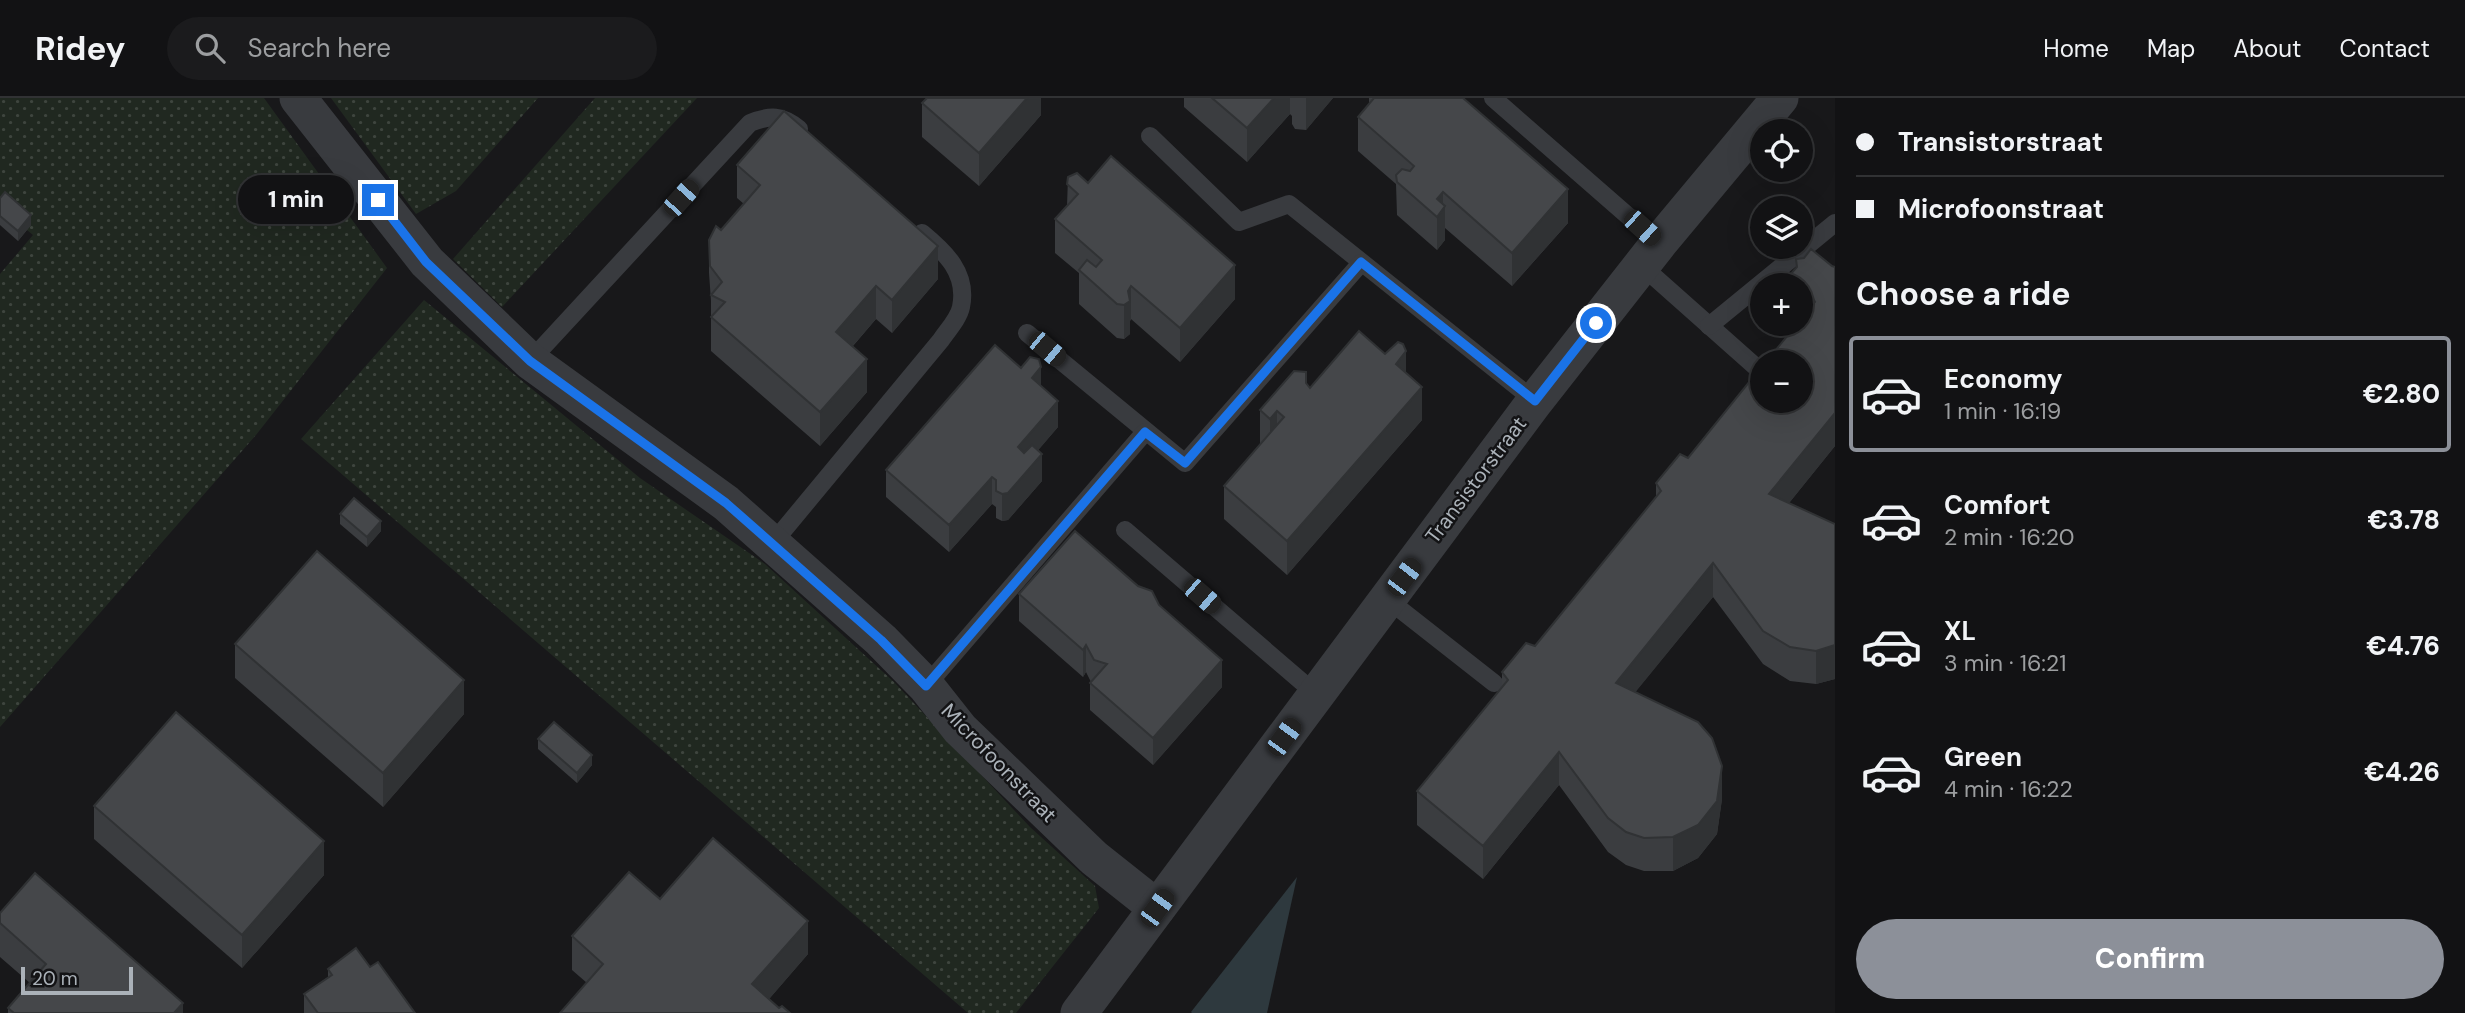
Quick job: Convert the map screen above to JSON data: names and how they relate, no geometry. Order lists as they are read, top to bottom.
{
  "streets": {
    "street": ["Transistorstraat", "Microfoonstraat"]
  },
  "crossings": [
    ["Transistorstraat", "Microfoonstraat"]
  ],
  "scale_bar": "20 m",
  "page": {
    "header": "Ridey",
    "search": "Search here",
    "nav": [
      "Home",
      "Map",
      "About",
      "Contact"
    ],
    "banner": ["Transistorstraat", "Microfoonstraat"],
    "map_buttons": ["+", "−"],
    "bubble": "1 min",
    "heading": "Choose a ride",
    "list": [
      {
        "name": "Economy",
        "note": "1 min · 16:19",
        "value": "€2.80"
      },
      {
        "name": "Comfort",
        "note": "2 min · 16:20",
        "value": "€3.78"
      },
      {
        "name": "XL",
        "note": "3 min · 16:21",
        "value": "€4.76"
      },
      {
        "name": "Green",
        "note": "4 min · 16:22",
        "value": "€4.26"
      }
    ],
    "buttons": "Confirm",
    "scale": "20 m"
  }
}
